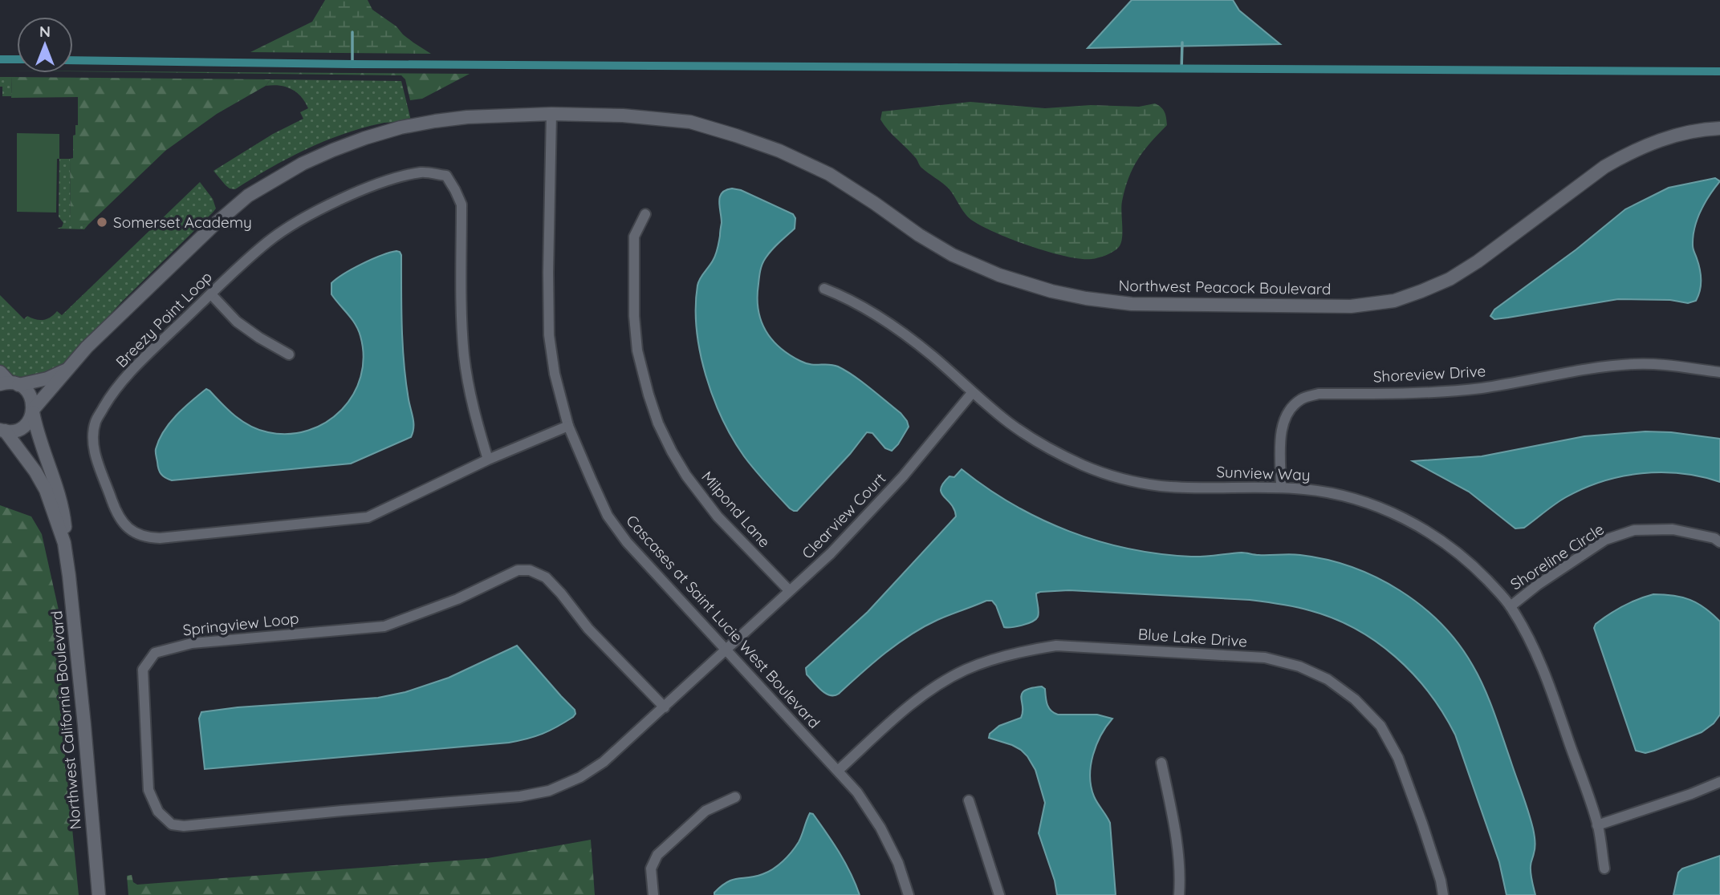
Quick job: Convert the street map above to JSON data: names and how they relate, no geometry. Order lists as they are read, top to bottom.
{
  "streets": {
    "street": [
      "Northwest Peacock Boulevard",
      "Breezy Point Loop",
      "Shoreview Drive",
      "Sunview Way",
      "Milpond Lane",
      "Clearview Court",
      "Shoreline Circle",
      "Cascases at Saint Lucie West Boulevard",
      "Springview Loop",
      "Blue Lake Drive",
      "Northwest California Boulevard"
    ]
  },
  "crossings": [
    ["Northwest Peacock Boulevard", "Cascases at Saint Lucie West Boulevard"],
    ["Northwest Peacock Boulevard", "Northwest California Boulevard"],
    ["Breezy Point Loop", "Cascases at Saint Lucie West Boulevard"],
    ["Shoreview Drive", "Sunview Way"],
    ["Sunview Way", "Clearview Court"],
    ["Sunview Way", "Shoreline Circle"],
    ["Milpond Lane", "Clearview Court"],
    ["Clearview Court", "Cascases at Saint Lucie West Boulevard"],
    ["Clearview Court", "Springview Loop"],
    ["Cascases at Saint Lucie West Boulevard", "Springview Loop"],
    ["Cascases at Saint Lucie West Boulevard", "Blue Lake Drive"]
  ],
  "places": ["Somerset Academy"],
  "north": "top"
}
